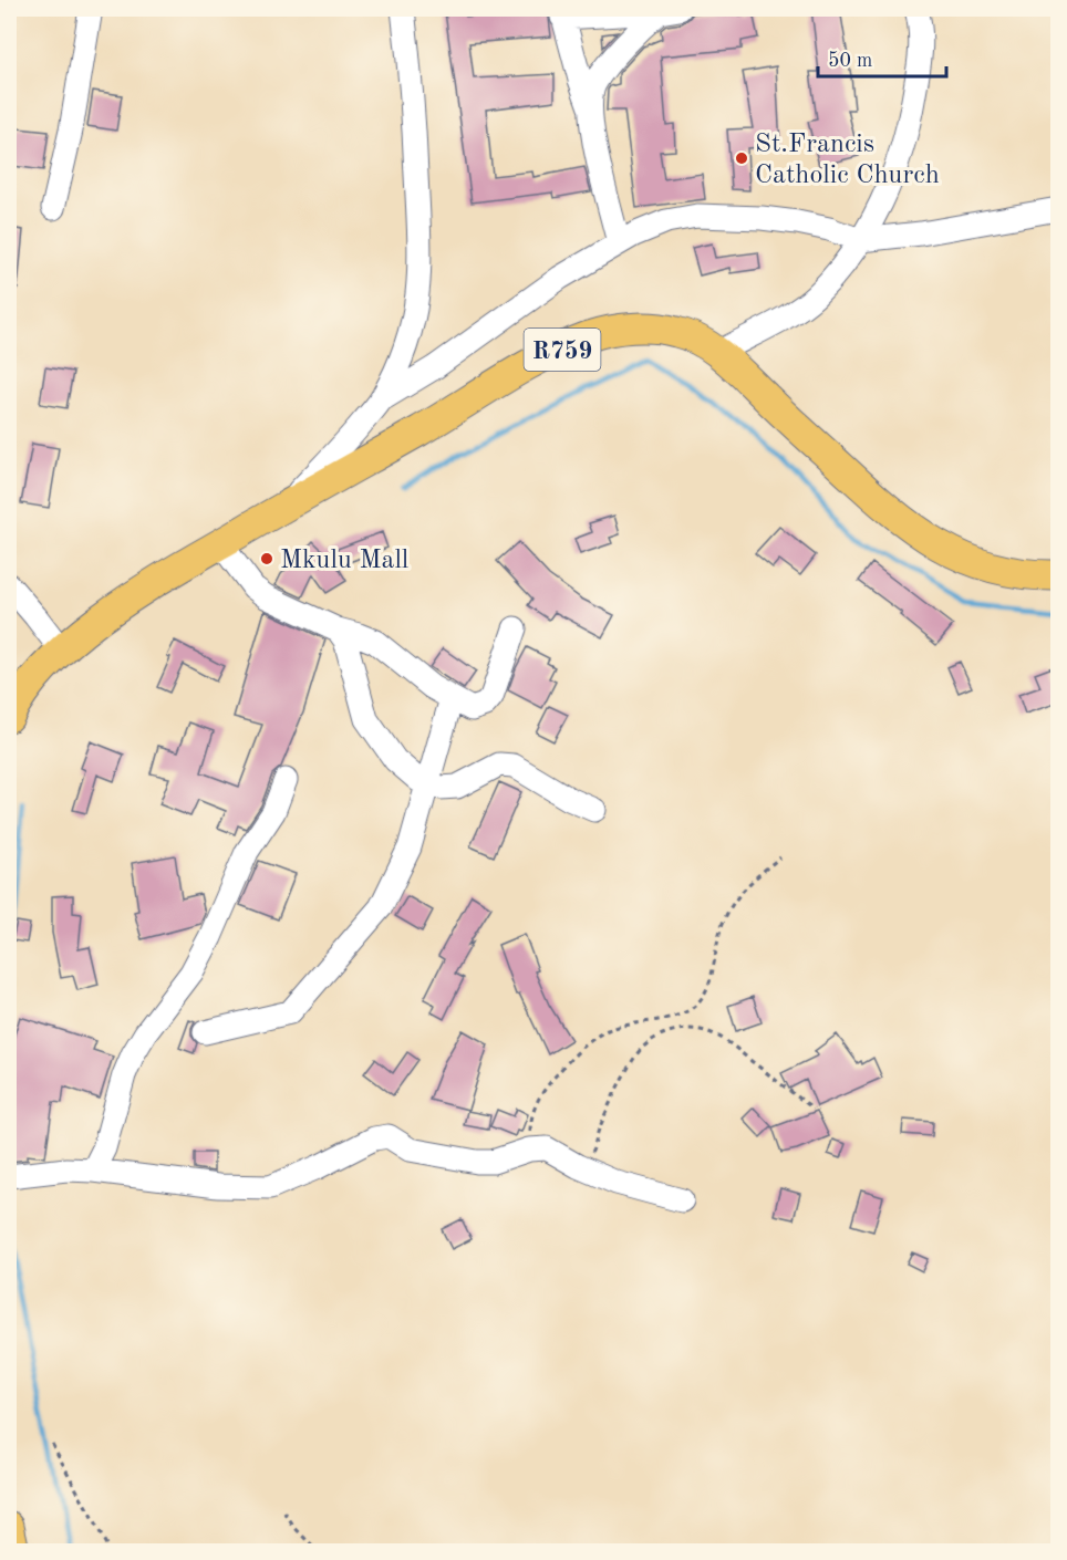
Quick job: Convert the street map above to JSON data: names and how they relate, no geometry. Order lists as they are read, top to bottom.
{
  "streets": {
    "main road": ["R759"]
  },
  "places": ["St.Francis Catholic Church", "Mkulu Mall"],
  "scale_bar": "50 m"
}
